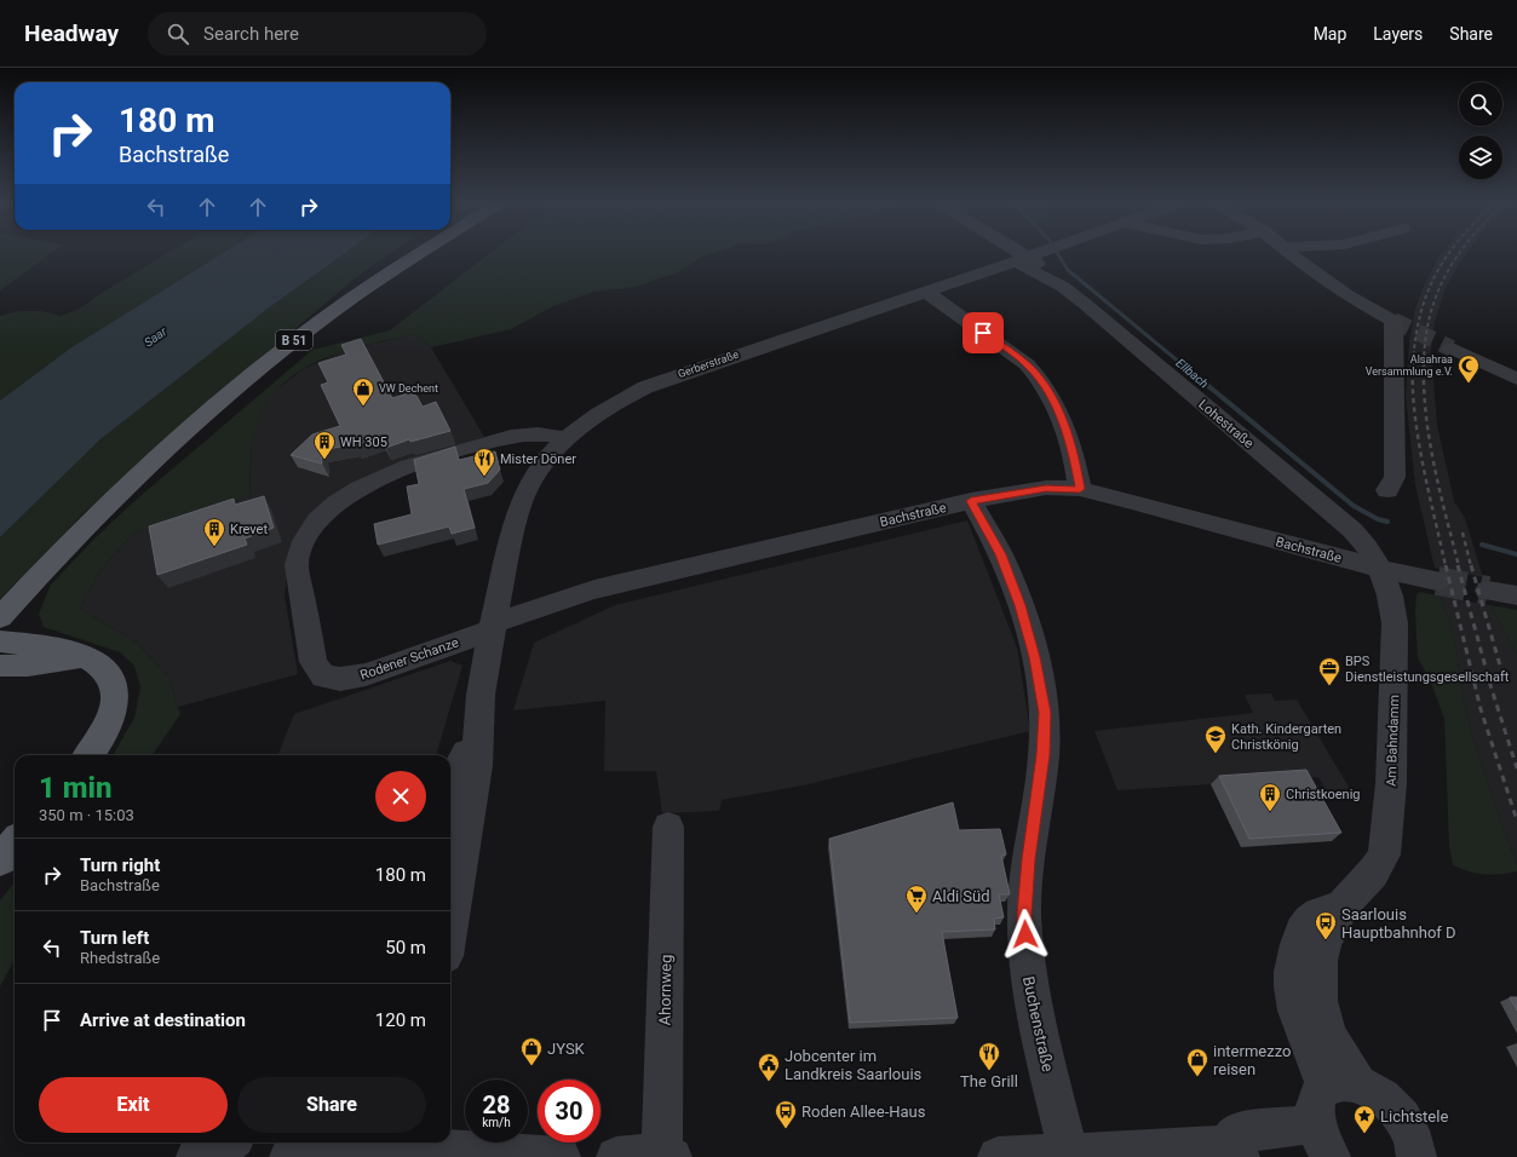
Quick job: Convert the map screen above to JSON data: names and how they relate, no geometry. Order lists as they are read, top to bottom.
{
  "streets": {
    "main road": ["B 51"],
    "street": [
      "Gerberstraße",
      "Lohestraße",
      "Bachstraße",
      "Rodener Schanze",
      "Am Bahndamm",
      "Ahornweg",
      "Buchenstraße"
    ]
  },
  "crossings": [
    ["Gerberstraße", "Lohestraße"],
    ["Gerberstraße", "Bachstraße"],
    ["Gerberstraße", "Rodener Schanze"],
    ["Lohestraße", "Bachstraße"],
    ["Lohestraße", "Am Bahndamm"],
    ["Bachstraße", "Rodener Schanze"],
    ["Bachstraße", "Am Bahndamm"],
    ["Bachstraße", "Buchenstraße"]
  ],
  "water": ["Saar", "Ellbach"],
  "places": {
    "mosque": ["Alsahraa Versammlung e.V."],
    "shop": ["VW Dechent", "JYSK", "intermezzo reisen"],
    "building": ["WH 305", "Krevet", "Christkoenig"],
    "restaurant": ["Mister Döner", "The Grill"],
    "office": ["BPS Dienstleistungsgesellschaft"],
    "school or university": ["Kath. Kindergarten Christkönig"],
    "supermarket": ["Aldi Süd"],
    "bus stop": ["Saarlouis Hauptbahnhof D", "Roden Allee-Haus"],
    "public building": ["Jobcenter im Landkreis Saarlouis"],
    "place": ["Lichtstele"]
  },
  "page": {
    "header": "Headway",
    "search": "Search here",
    "nav": ["Map", "Layers", "Share"],
    "turn": ["180 m", "Bachstraße"],
    "heading": ["1 min", "350 m · 15:03"],
    "list": [
      {
        "name": "Turn right",
        "note": "Bachstraße",
        "value": "180 m"
      },
      {
        "name": "Turn left",
        "note": "Rhedstraße",
        "value": "50 m"
      },
      {
        "name": "Arrive at destination",
        "value": "120 m"
      }
    ],
    "buttons": ["Exit", "Share"],
    "speed": "28 km/h",
    "limit": "30"
  }
}
